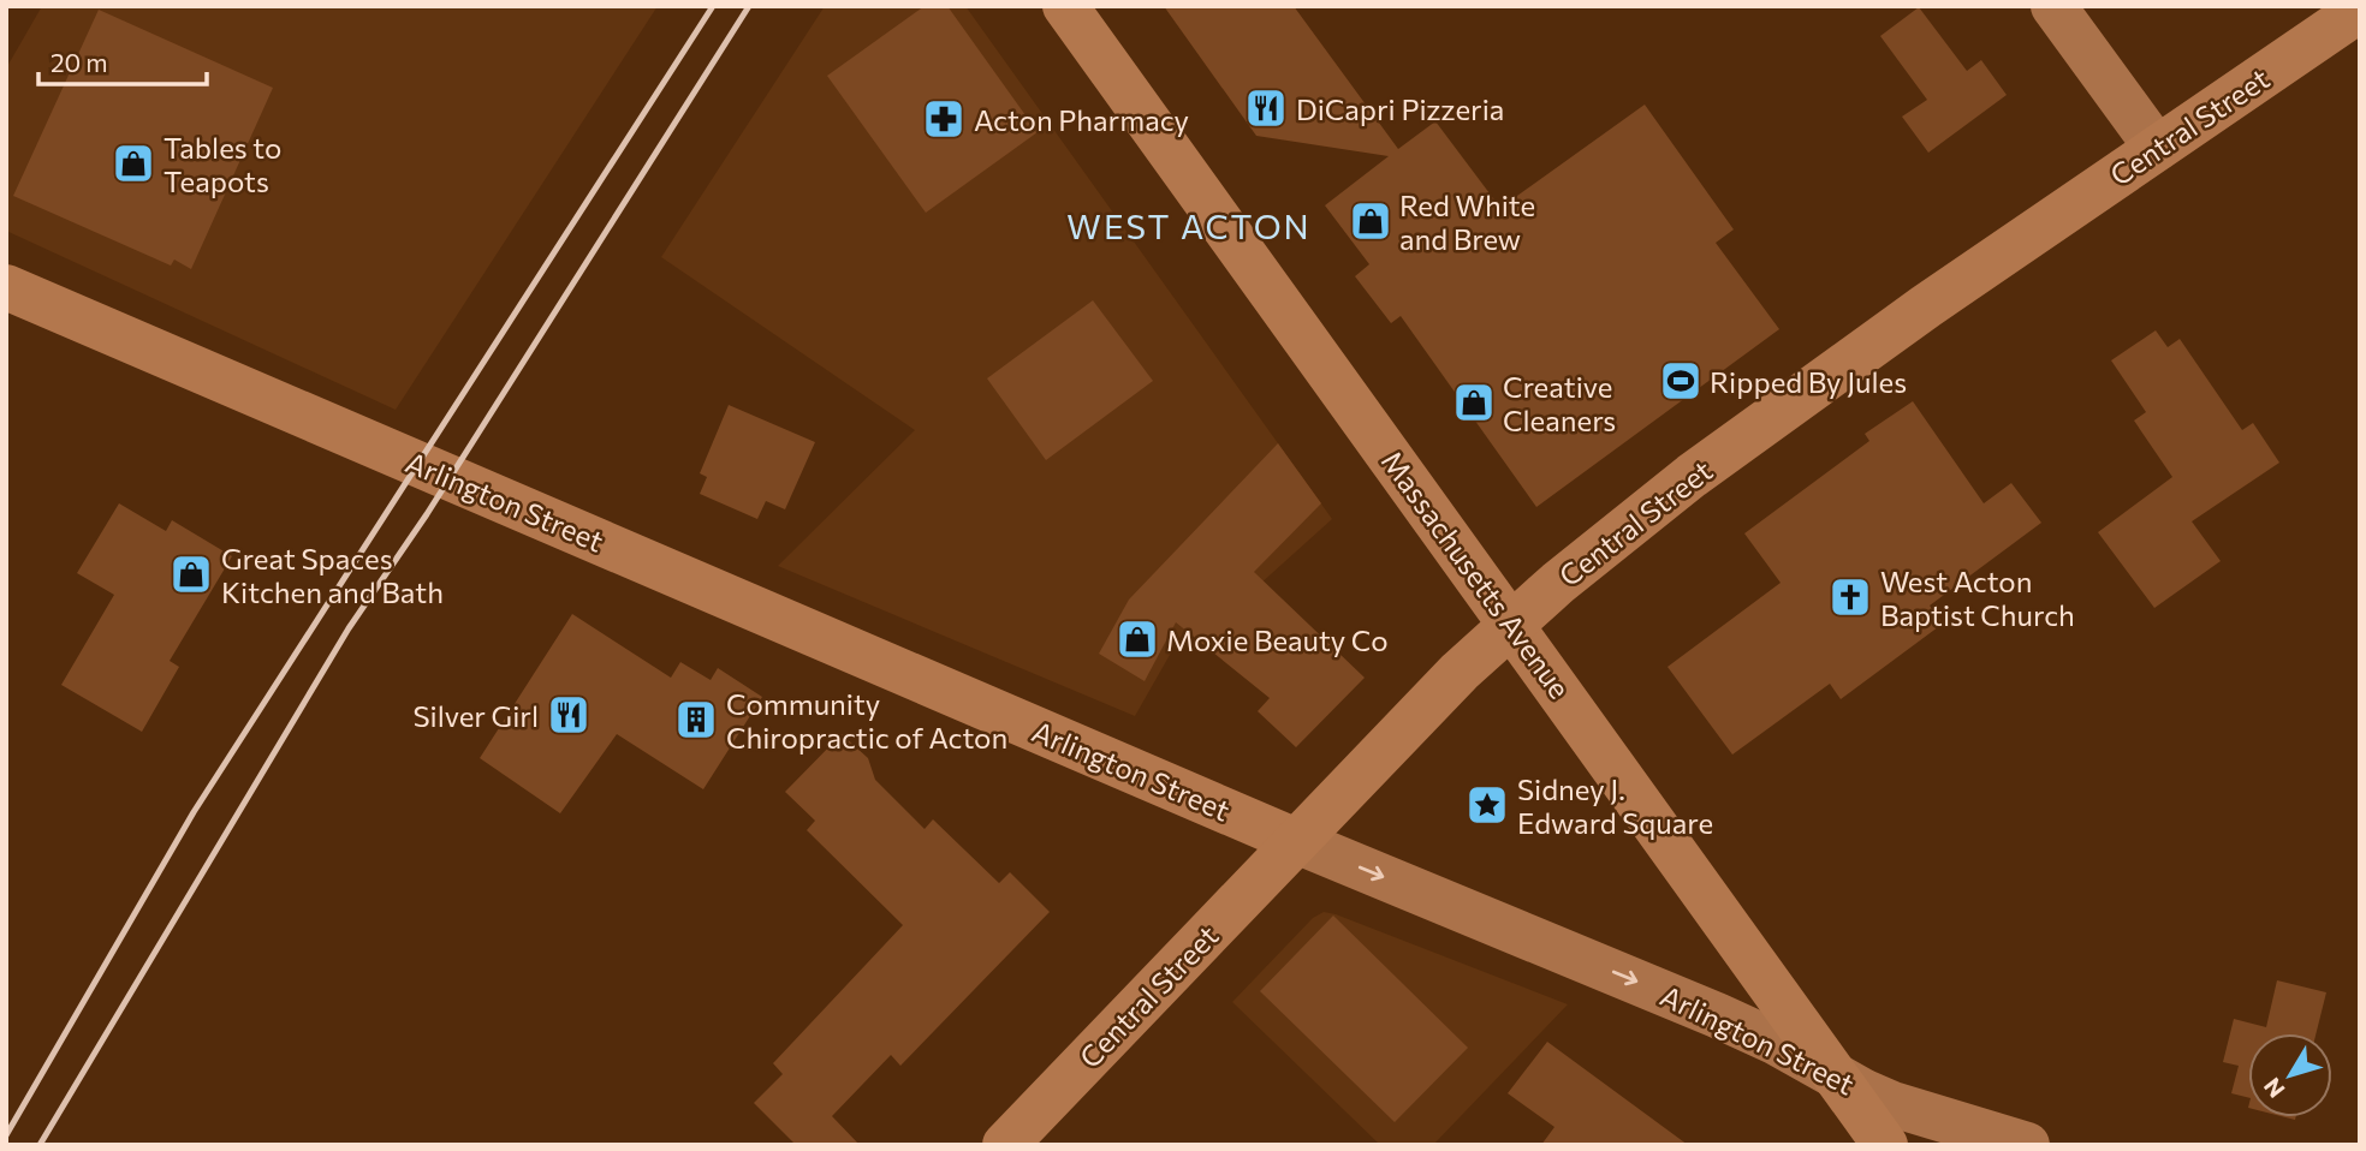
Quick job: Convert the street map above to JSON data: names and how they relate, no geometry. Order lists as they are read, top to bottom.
{
  "streets": {
    "street": ["Central Street", "Arlington Street", "Massachusetts Avenue"]
  },
  "crossings": [
    ["Central Street", "Arlington Street"],
    ["Central Street", "Massachusetts Avenue"],
    ["Arlington Street", "Massachusetts Avenue"]
  ],
  "districts": ["WEST ACTON"],
  "places": {
    "restaurant": ["DiCapri Pizzeria", "Silver Girl"],
    "pharmacy": ["Acton Pharmacy"],
    "shop": [
      "Tables to Teapots",
      "Red White and Brew",
      "Creative Cleaners",
      "Great Spaces Kitchen and Bath",
      "Moxie Beauty Co"
    ],
    "sports": ["Ripped By Jules"],
    "church": ["West Acton Baptist Church"],
    "building": ["Community Chiropractic of Acton"],
    "place": ["Sidney J. Edward Square"]
  },
  "scale_bar": "20 m",
  "north": "bottom left"
}
